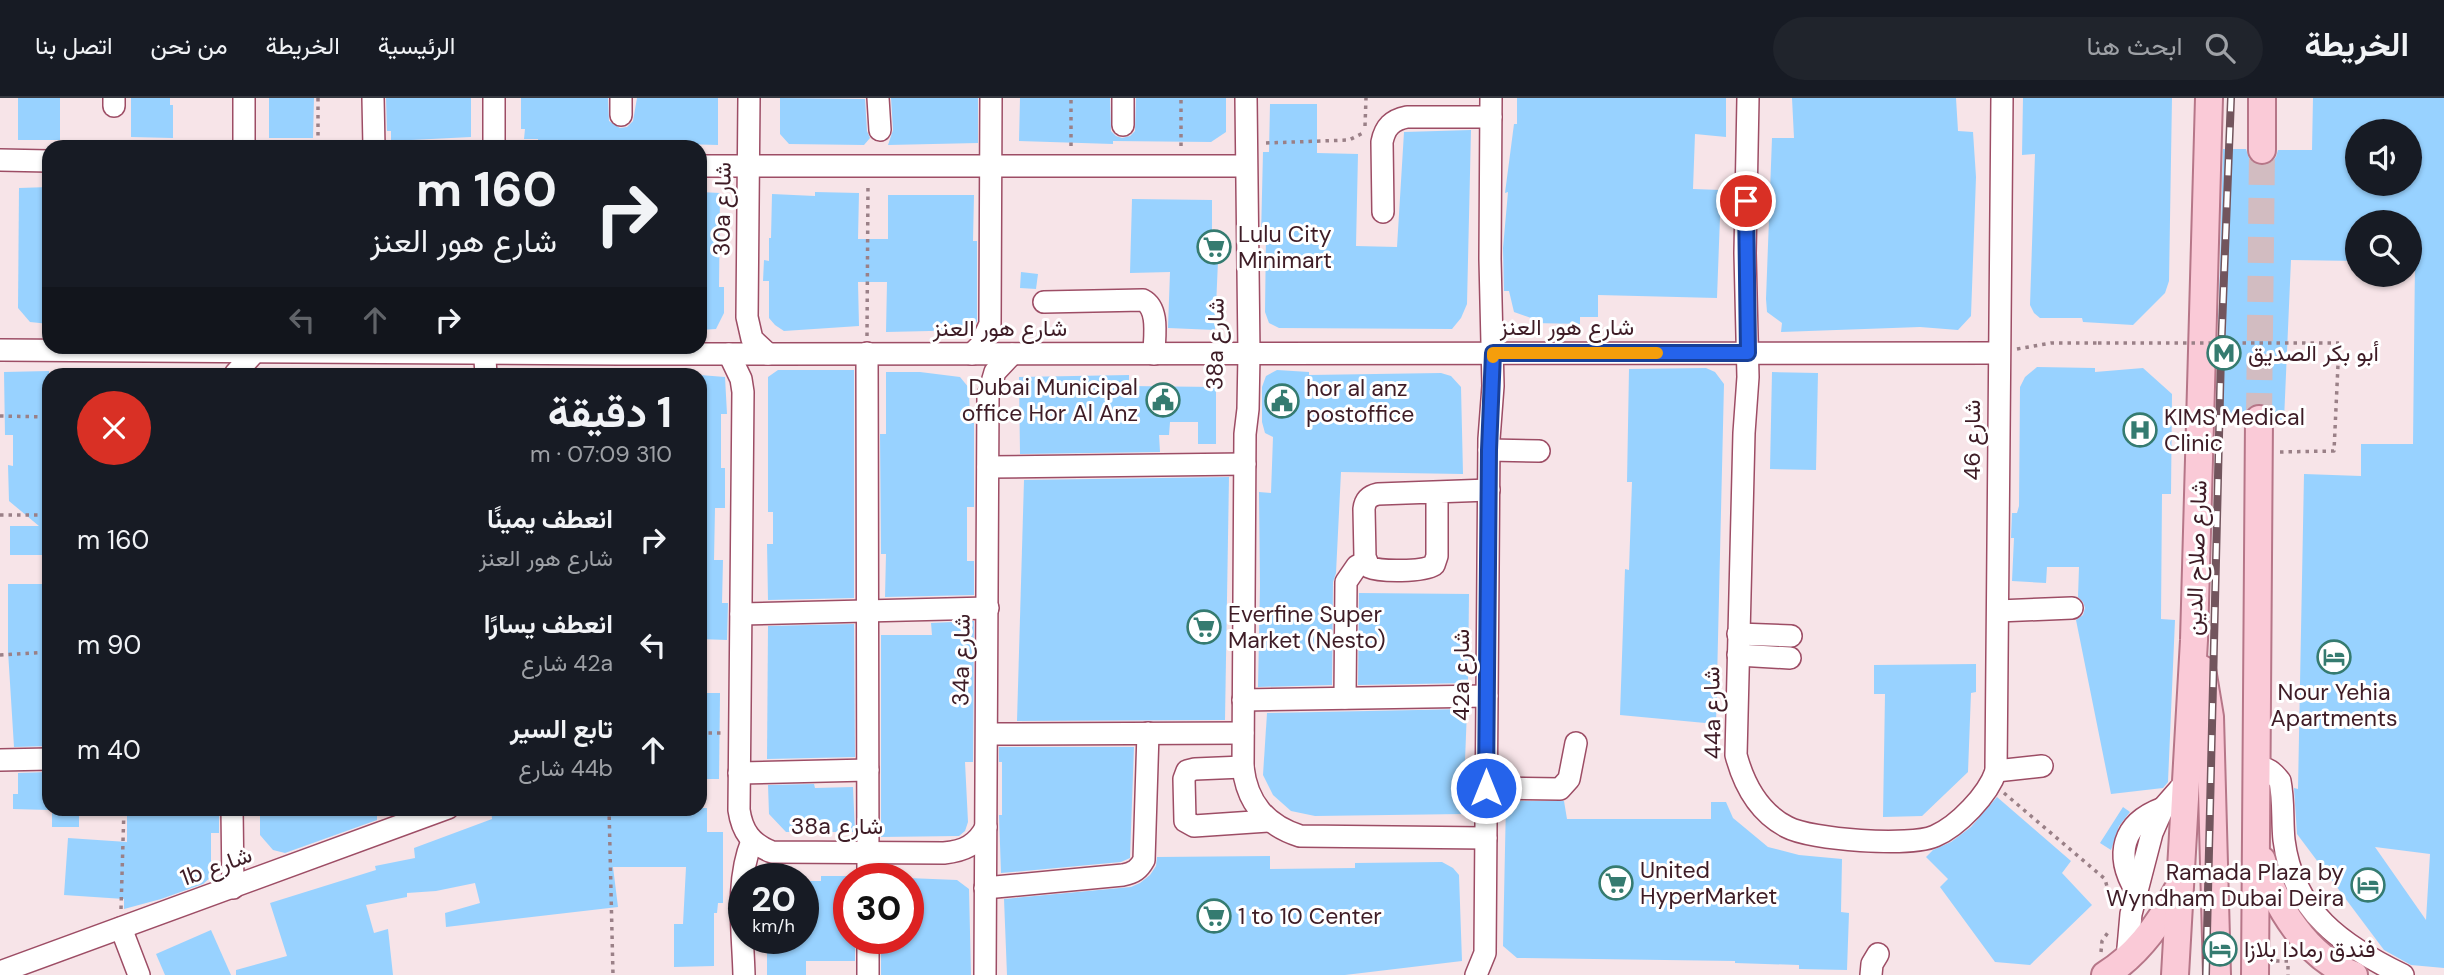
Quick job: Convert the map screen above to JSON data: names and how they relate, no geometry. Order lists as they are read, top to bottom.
{
  "streets": {
    "main road": ["شارع صلاح الدين"],
    "street": [
      "30a شارع",
      "شارع هور العنز",
      "38a شارع",
      "شارع 46",
      "34a شارع",
      "42a شارع",
      "44a شارع",
      "1b شارع"
    ]
  },
  "crossings": [
    ["30a شارع", "شارع هور العنز"],
    ["شارع هور العنز", "38a شارع"],
    ["شارع هور العنز", "شارع 46"],
    ["شارع هور العنز", "34a شارع"],
    ["شارع هور العنز", "42a شارع"],
    ["شارع هور العنز", "44a شارع"],
    ["38a شارع", "34a شارع"],
    ["شارع 46", "44a شارع"]
  ],
  "places": {
    "supermarket": [
      "Lulu City Minimart",
      "Everfine Super Market (Nesto)",
      "United HyperMarket",
      "1 to 10 Center"
    ],
    "metro station": ["أبو بكر الصديق"],
    "public building": ["Dubai Municipal office Hor Al Anz", "hor al anz postoffice"],
    "hospital": ["KIMS Medical Clinic"],
    "hotel": ["Nour Yehia Apartments", "Ramada Plaza by Wyndham Dubai Deira", "فندق رمادا بلازا"]
  },
  "page": {
    "header": "الخريطة",
    "search": "ابحث هنا",
    "nav": [
      "الرئيسية",
      "الخريطة",
      "من نحن",
      "اتصل بنا"
    ],
    "turn": ["160 m", "شارع هور العنز"],
    "heading": ["1 دقيقة", "310 m · 07:09"],
    "list": [
      {
        "name": "انعطف يمينًا",
        "note": "شارع هور العنز",
        "value": "160 m"
      },
      {
        "name": "انعطف يسارًا",
        "note": "42a شارع",
        "value": "90 m"
      },
      {
        "name": "تابع السير",
        "note": "44b شارع",
        "value": "40 m"
      }
    ],
    "speed": "20 km/h",
    "limit": "30"
  }
}
